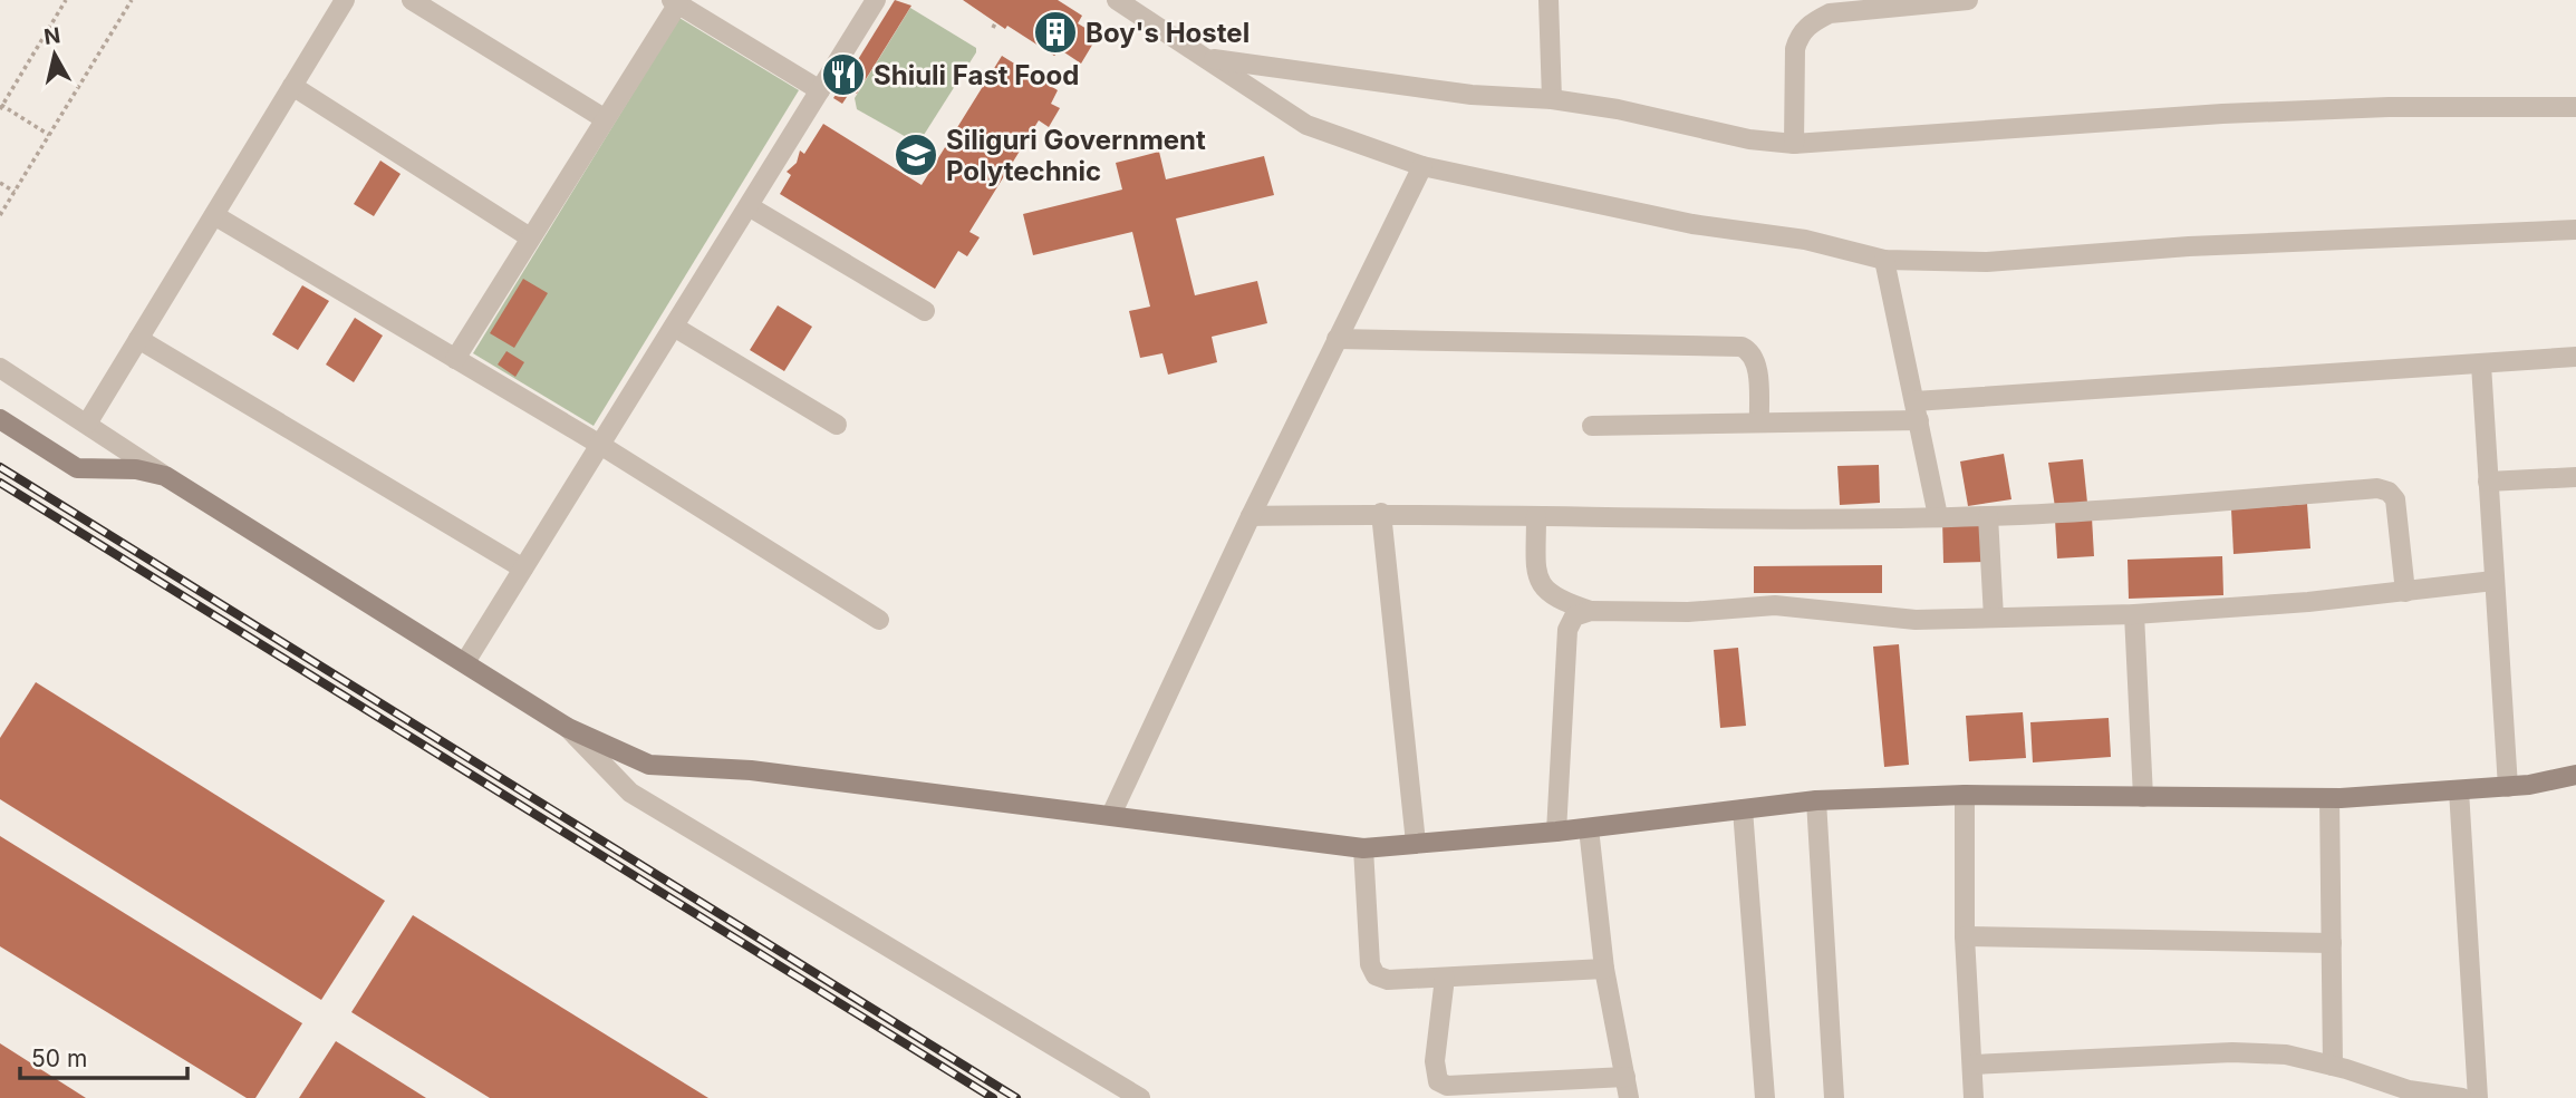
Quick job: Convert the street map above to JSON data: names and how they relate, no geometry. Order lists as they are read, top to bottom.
{
  "places": {
    "building": ["Boy's Hostel"],
    "restaurant": ["Shiuli Fast Food"],
    "school or university": ["Siliguri Government Polytechnic"]
  },
  "scale_bar": "50 m",
  "north": "top"
}
